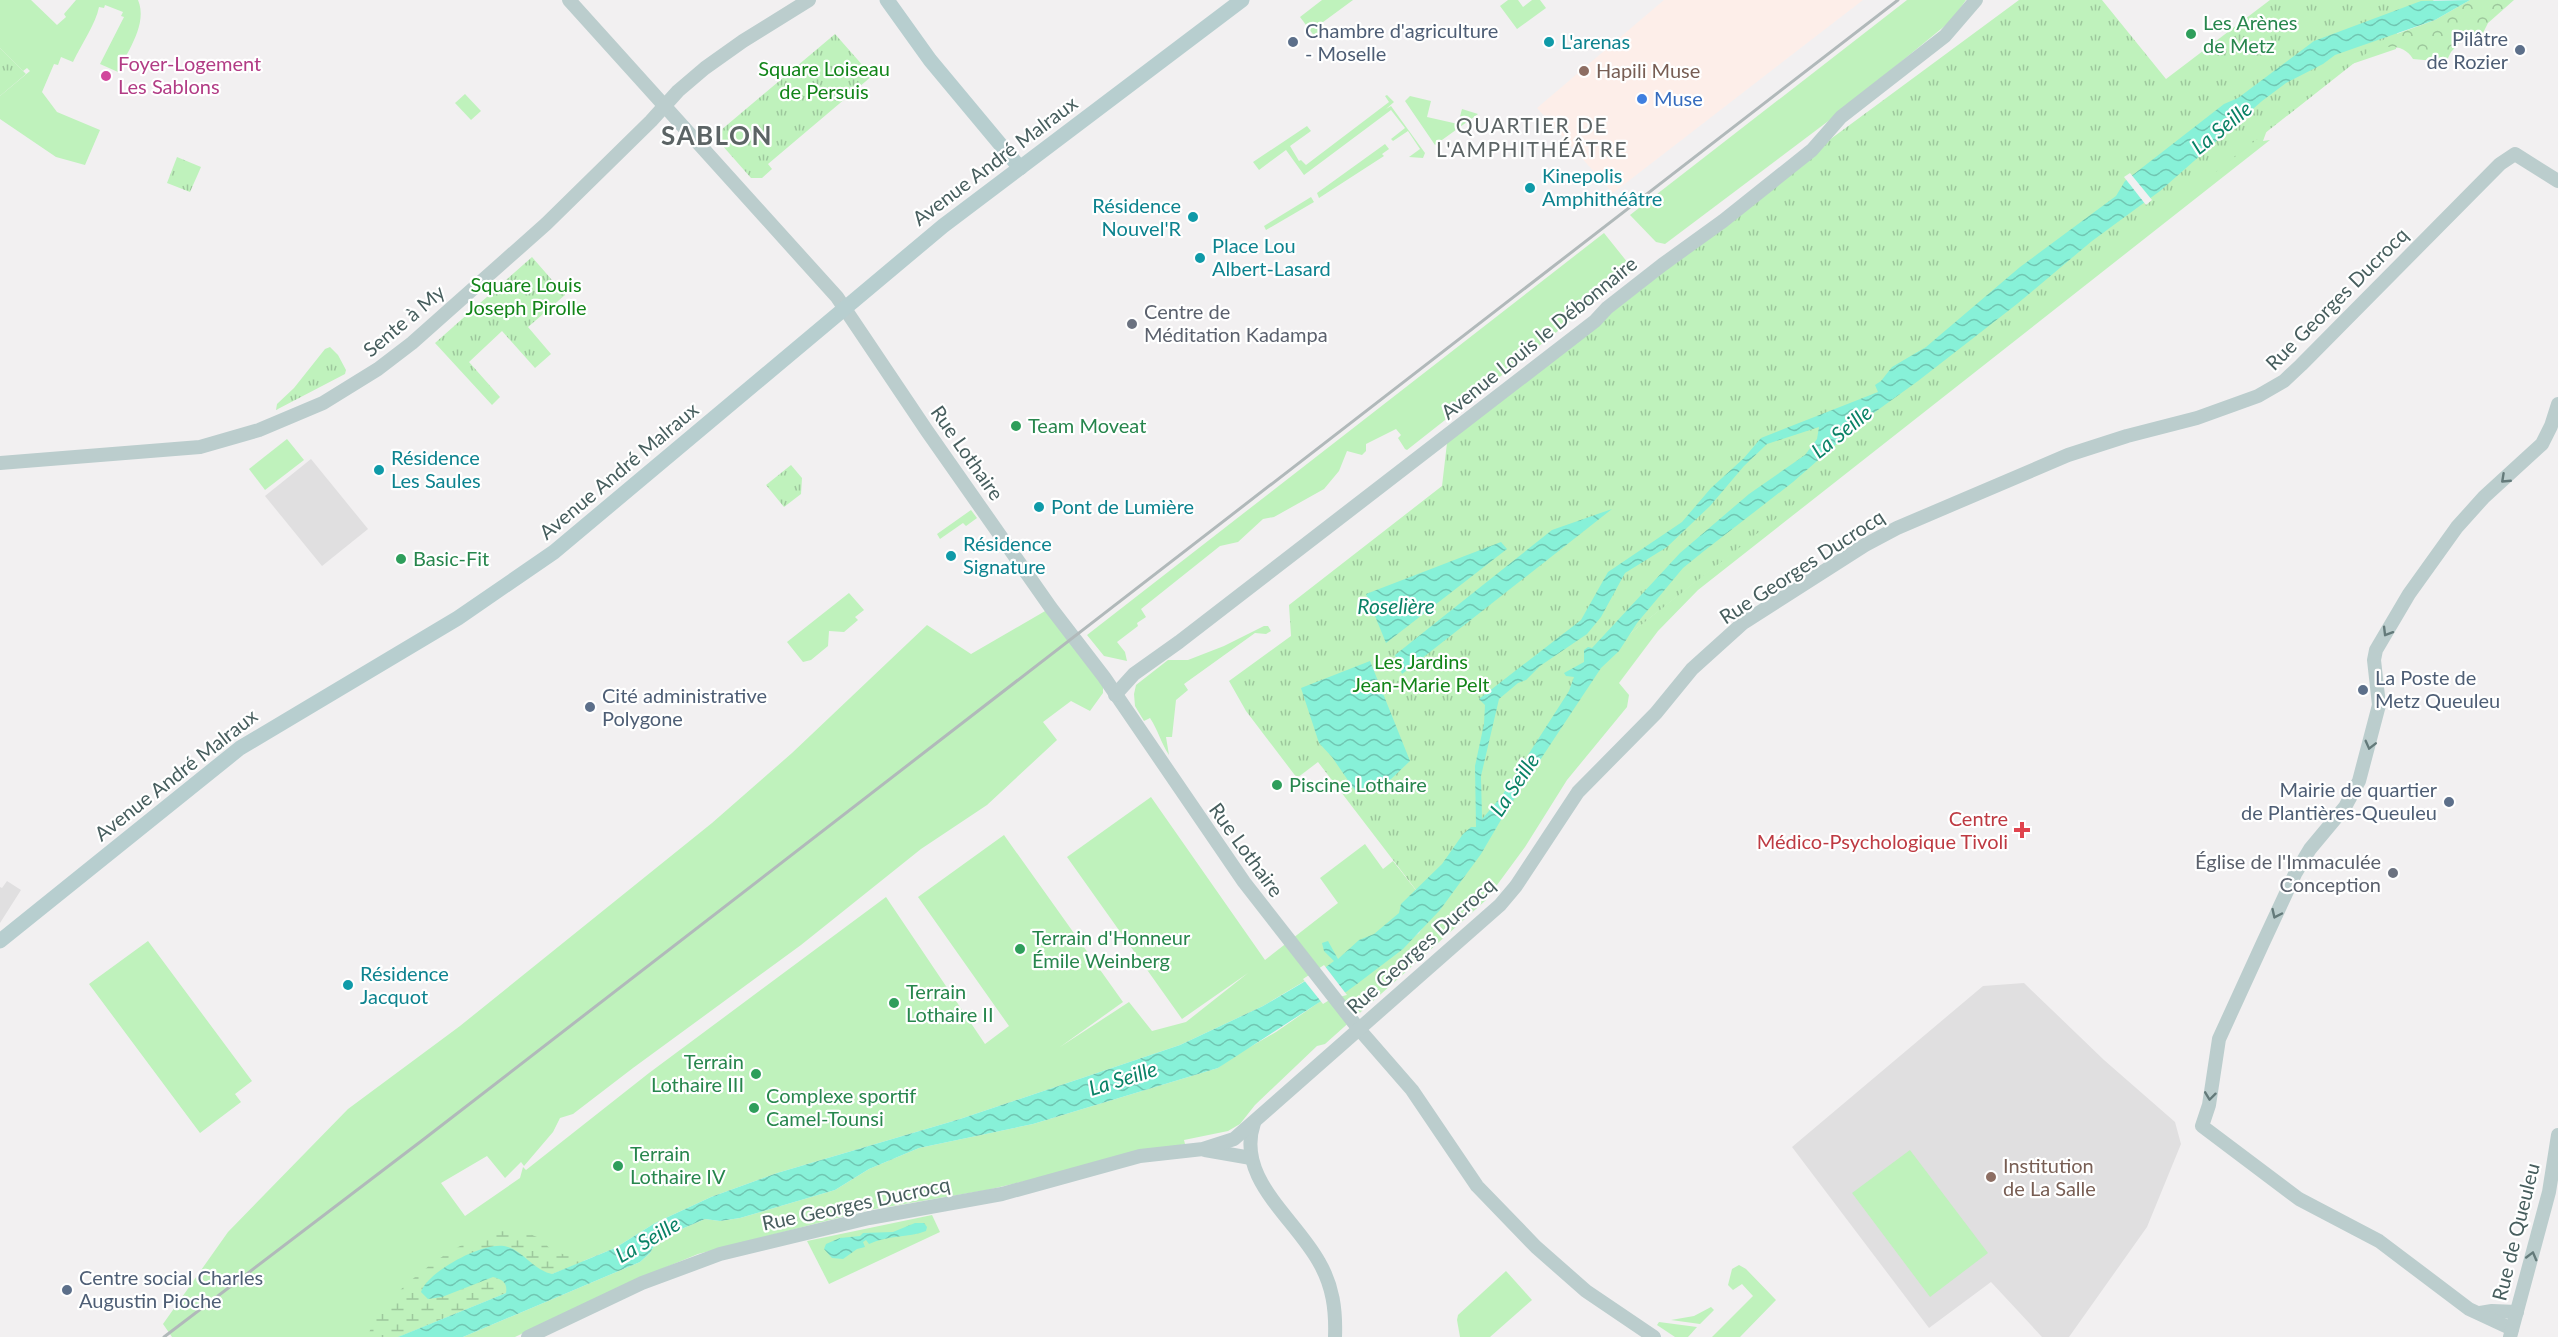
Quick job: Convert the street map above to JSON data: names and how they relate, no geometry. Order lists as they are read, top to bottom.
{
  "streets": {
    "main road": ["Avenue André Malraux"],
    "street": [
      "Rue Georges Ducrocq",
      "Sente à My",
      "Avenue Louis le Débonnaire",
      "Rue Lothaire",
      "Rue de Queuleu"
    ]
  },
  "crossings": [
    ["Avenue André Malraux", "Rue Lothaire"],
    ["Rue Georges Ducrocq", "Rue Lothaire"],
    ["Sente à My", "Rue Lothaire"],
    ["Avenue Louis le Débonnaire", "Rue Lothaire"]
  ],
  "one_way": ["Rue de Queuleu"],
  "districts": ["QUARTIER DE L'AMPHITHÉÂTRE", "SABLON"],
  "water": ["La Seille", "Roselière"],
  "parks": ["Square Loiseau de Persuis", "Square Louis Joseph Pirolle", "Les Jardins Jean-Marie Pelt"],
  "places": {
    "other": [
      "Les Arènes de Metz",
      "Chambre d'agriculture - Moselle",
      "L'arenas",
      "Pilâtre de Rozier",
      "Hapili Muse",
      "Foyer-Logement Les Sablons",
      "Muse",
      "Kinepolis Amphithéâtre",
      "Résidence Nouvel'R",
      "Place Lou Albert-Lasard",
      "Centre de Méditation Kadampa",
      "Team Moveat",
      "Résidence Les Saules",
      "Pont de Lumière",
      "Résidence Signature",
      "Basic-Fit",
      "La Poste de Metz Queuleu",
      "Cité administrative Polygone",
      "Piscine Lothaire",
      "Mairie de quartier de Plantières-Queuleu",
      "Église de l'Immaculée Conception",
      "Terrain d'Honneur Émile Weinberg",
      "Résidence Jacquot",
      "Terrain Lothaire II",
      "Terrain Lothaire III",
      "Complexe sportif Camel-Tounsi",
      "Terrain Lothaire IV",
      "Institution de La Salle",
      "Centre social Charles Augustin Pioche"
    ],
    "health": ["Centre Médico-Psychologique Tivoli"]
  }
}
